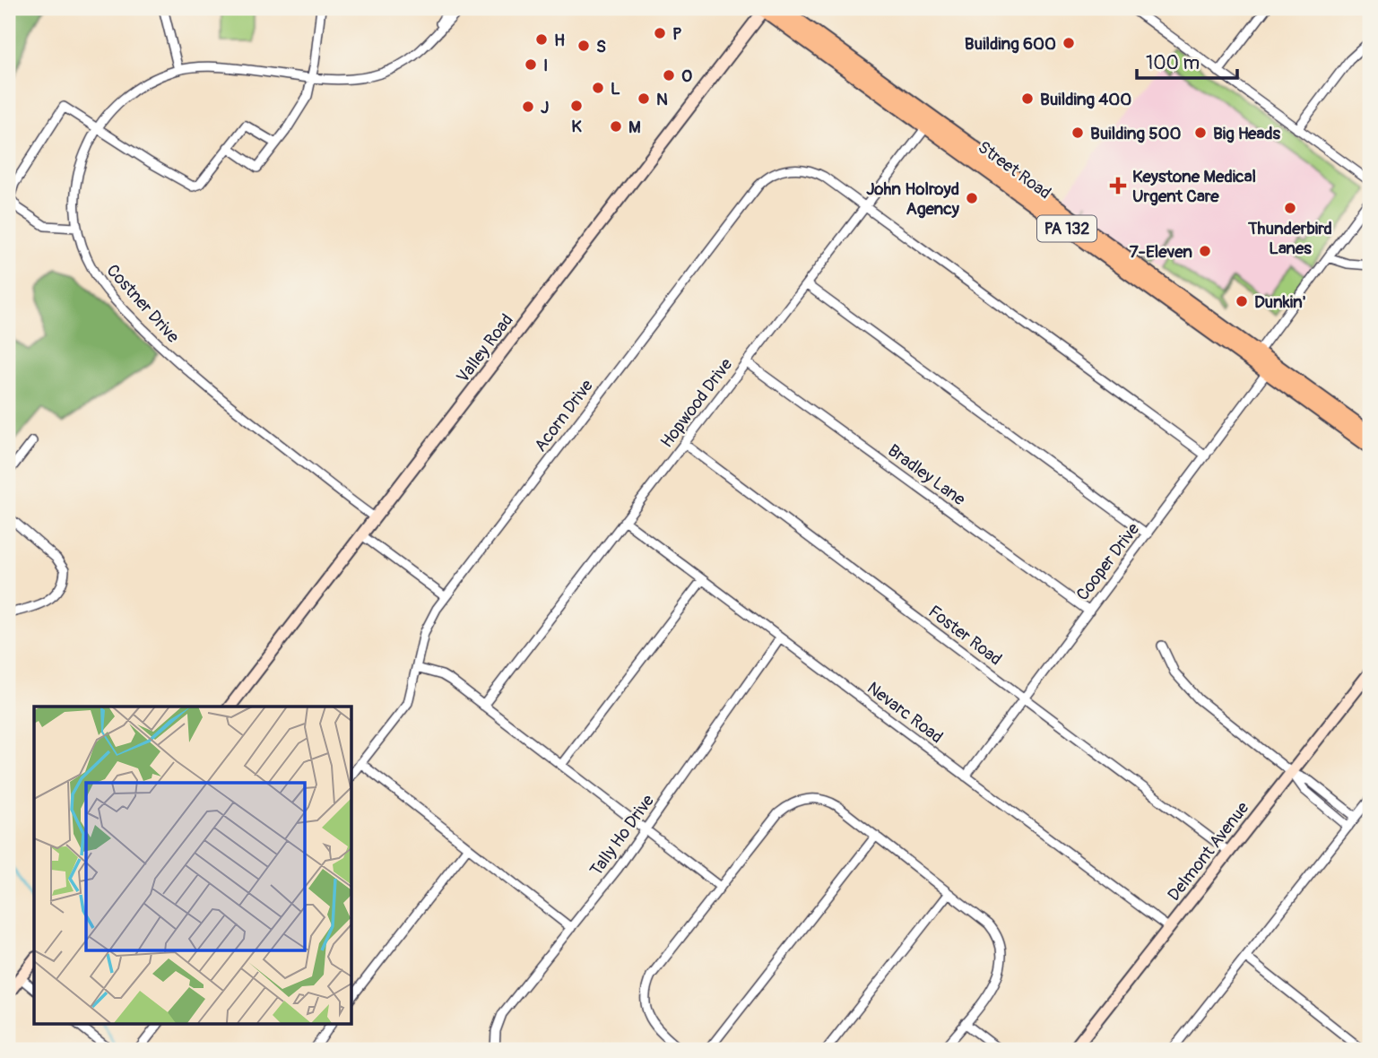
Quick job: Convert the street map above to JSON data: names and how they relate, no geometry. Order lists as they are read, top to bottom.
{
  "streets": {
    "main road": ["Street Road", "PA 132"],
    "street": [
      "Costner Drive",
      "Valley Road",
      "Hopwood Drive",
      "Acorn Drive",
      "Bradley Lane",
      "Cooper Drive",
      "Foster Road",
      "Nevarc Road",
      "Tally Ho Drive",
      "Delmont Avenue"
    ]
  },
  "crossings": [
    ["Street Road", "Valley Road"],
    ["Street Road", "Hopwood Drive"],
    ["Street Road", "Cooper Drive"],
    ["Costner Drive", "Valley Road"],
    ["Hopwood Drive", "Acorn Drive"],
    ["Hopwood Drive", "Bradley Lane"],
    ["Hopwood Drive", "Foster Road"],
    ["Hopwood Drive", "Nevarc Road"],
    ["Acorn Drive", "Cooper Drive"],
    ["Bradley Lane", "Cooper Drive"],
    ["Cooper Drive", "Foster Road"],
    ["Cooper Drive", "Nevarc Road"],
    ["Foster Road", "Delmont Avenue"],
    ["Nevarc Road", "Tally Ho Drive"],
    ["Nevarc Road", "Delmont Avenue"]
  ],
  "places": {
    "other": [
      "P",
      "H",
      "Building 600",
      "S",
      "I",
      "O",
      "L",
      "N",
      "Building 400",
      "K",
      "J",
      "M",
      "Building 500",
      "Big Heads",
      "John Holroyd Agency",
      "Thunderbird Lanes",
      "7-Eleven",
      "Dunkin'"
    ],
    "health": ["Keystone Medical Urgent Care"]
  },
  "scale_bar": "100 m"
}
